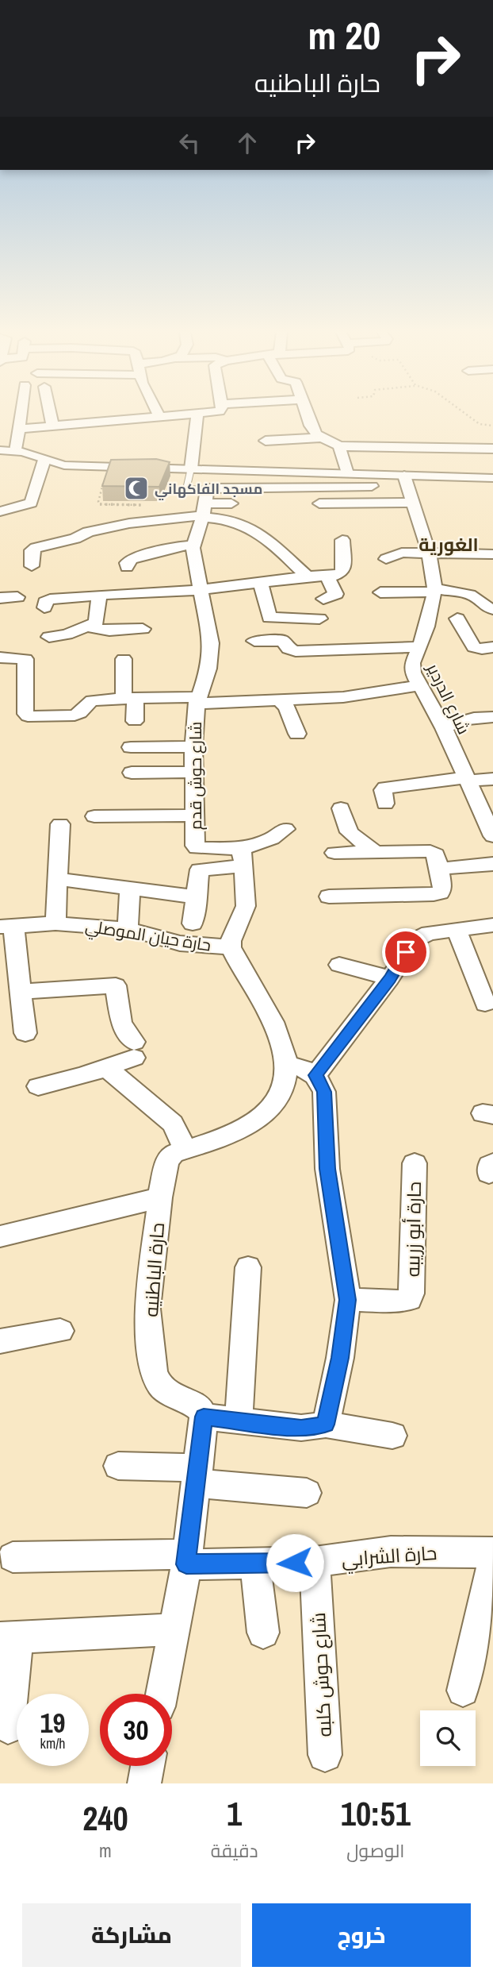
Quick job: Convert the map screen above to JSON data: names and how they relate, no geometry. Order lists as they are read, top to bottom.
{
  "streets": {
    "street": [
      "شارع الدردير",
      "شارع حوش قدم",
      "حارة حيان الموصلي",
      "حارة أبو زريبه",
      "حارة الباطنيه",
      "حارة الشرابي",
      "شارع حوش كلبه"
    ]
  },
  "crossings": [
    ["حارة الشرابي", "شارع حوش كلبه"]
  ],
  "districts": ["الغورية"],
  "places": {
    "mosque": ["مسجد الفاكهاني"]
  },
  "page": {
    "turn": ["20 m", "حارة الباطنيه"],
    "speed": "19 km/h",
    "limit": "30",
    "eta": [
      "10:51",
      "الوصول",
      "1",
      "دقيقة",
      "240",
      "m"
    ],
    "buttons": ["خروج", "مشاركة"]
  }
}
